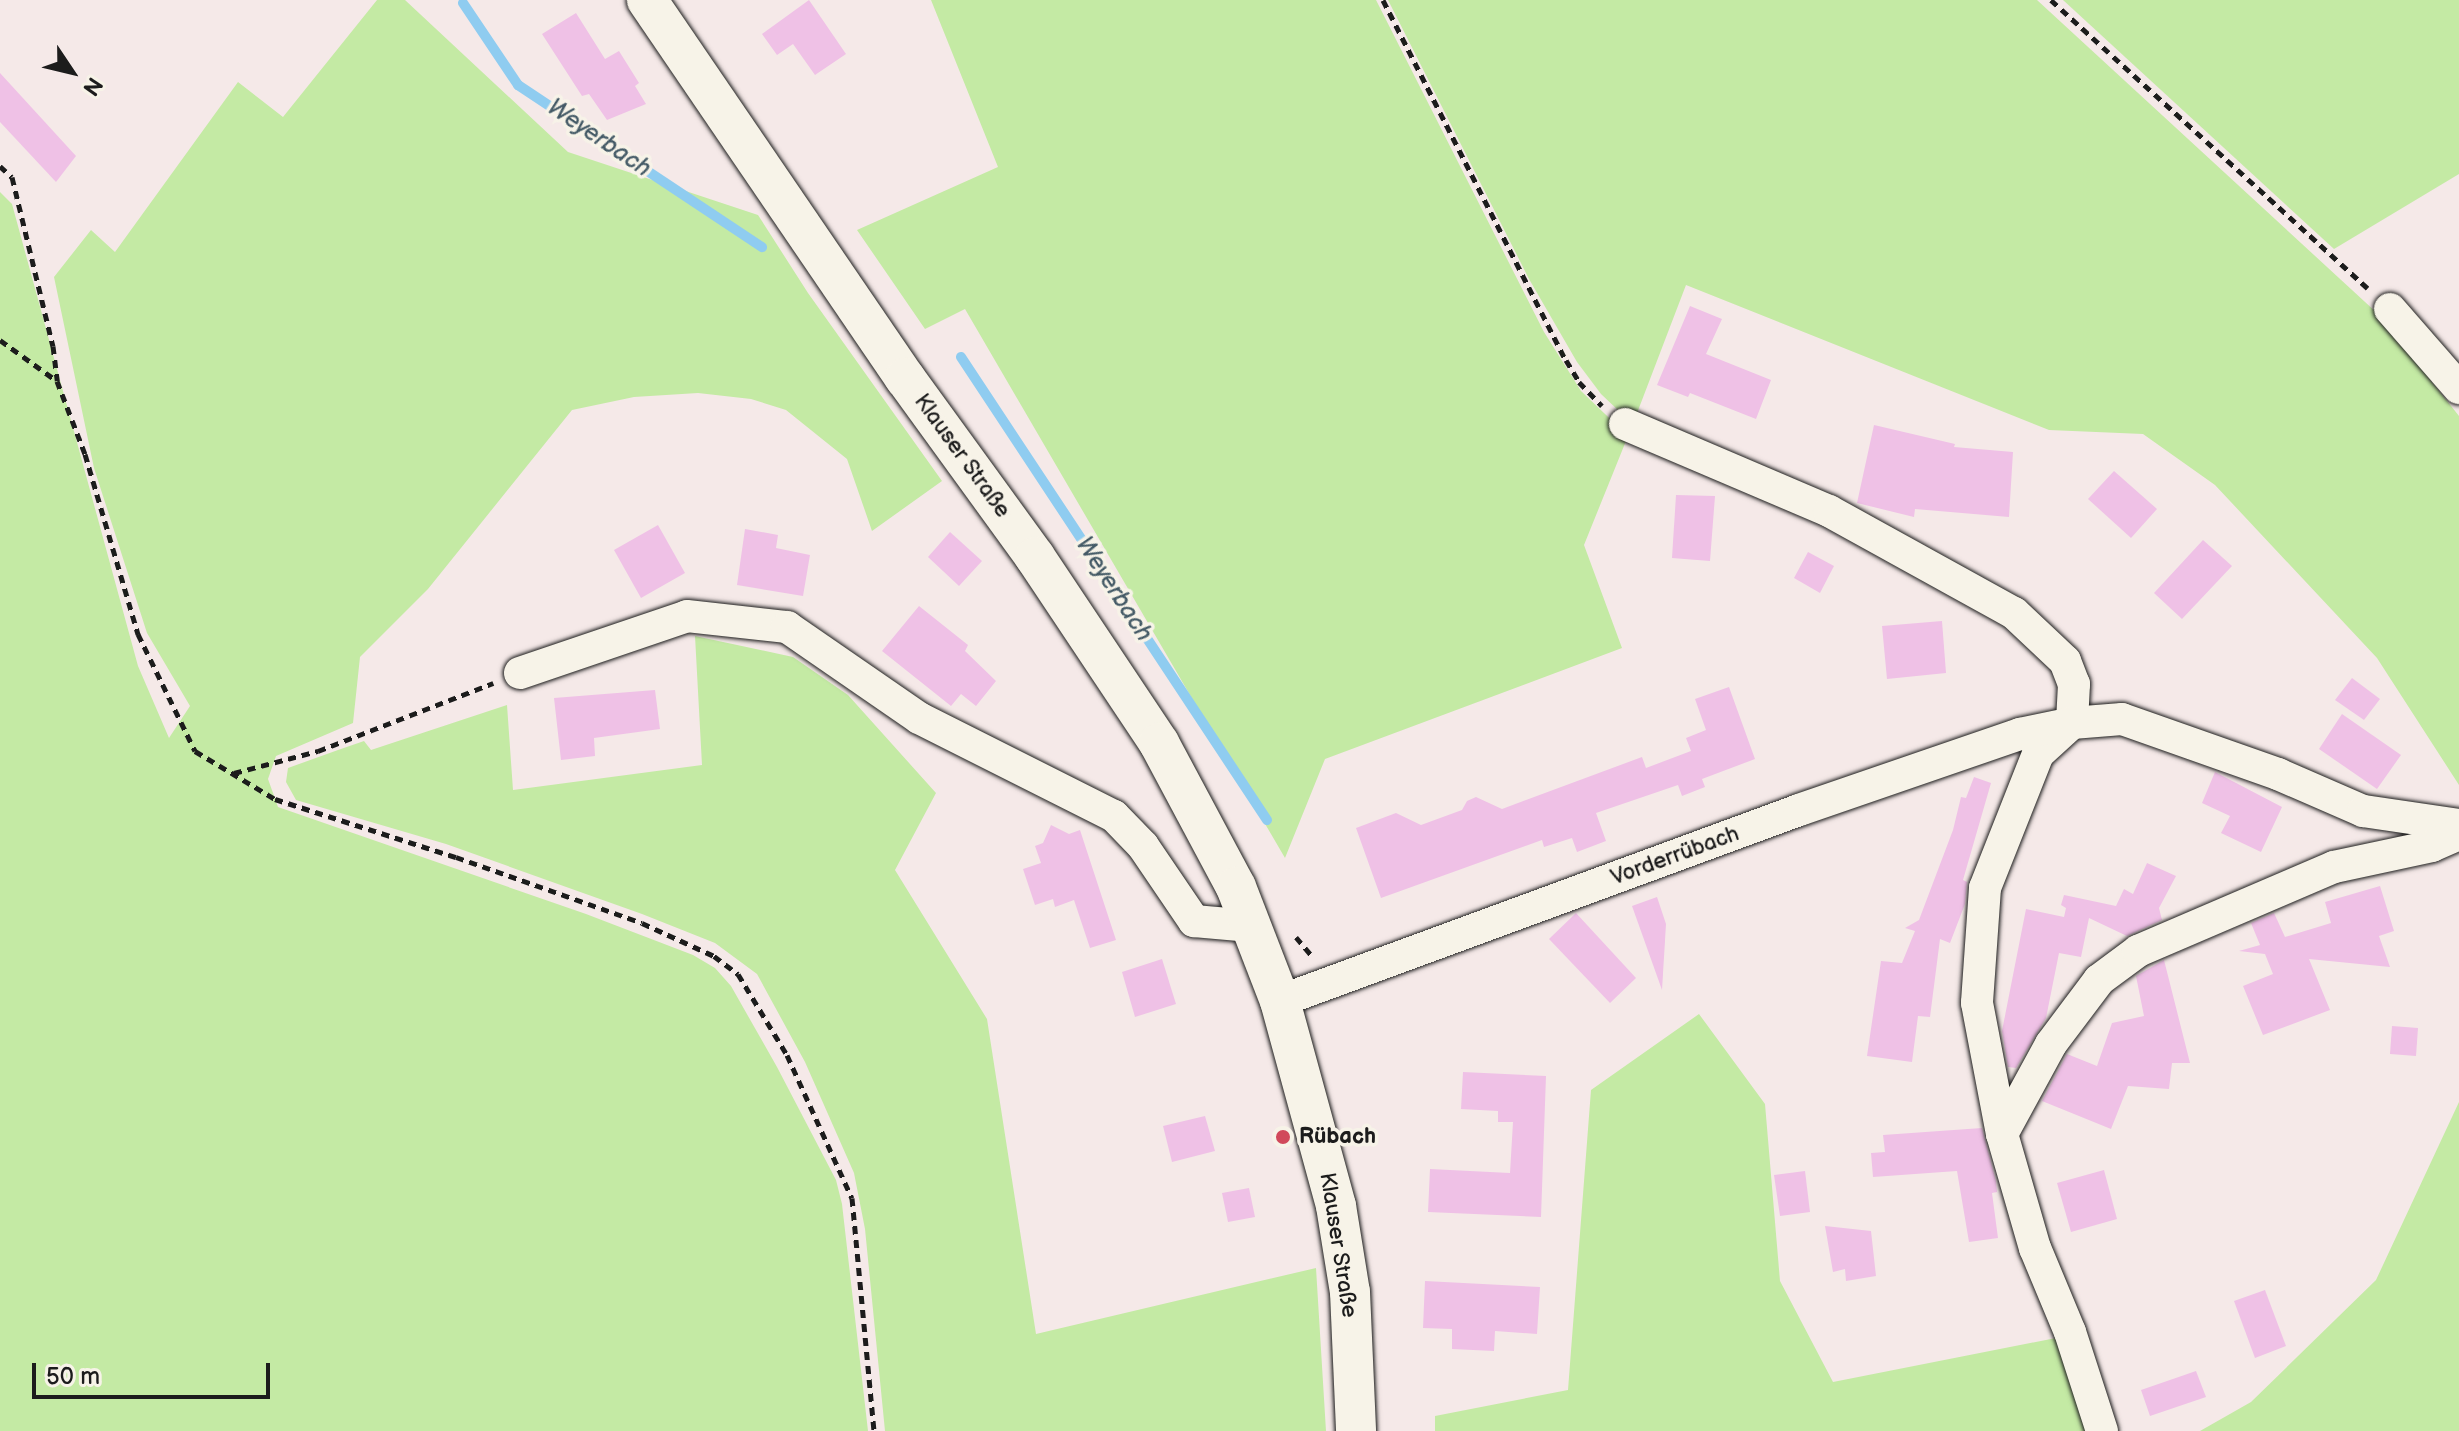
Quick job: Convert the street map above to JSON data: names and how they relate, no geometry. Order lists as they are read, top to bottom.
{
  "streets": {
    "main road": ["Klauser Straße"],
    "street": ["Vorderrübach"]
  },
  "crossings": [
    ["Klauser Straße", "Vorderrübach"]
  ],
  "water": ["Weyerbach"],
  "places": ["Rübach"],
  "scale_bar": "50 m",
  "north": "bottom right"
}
